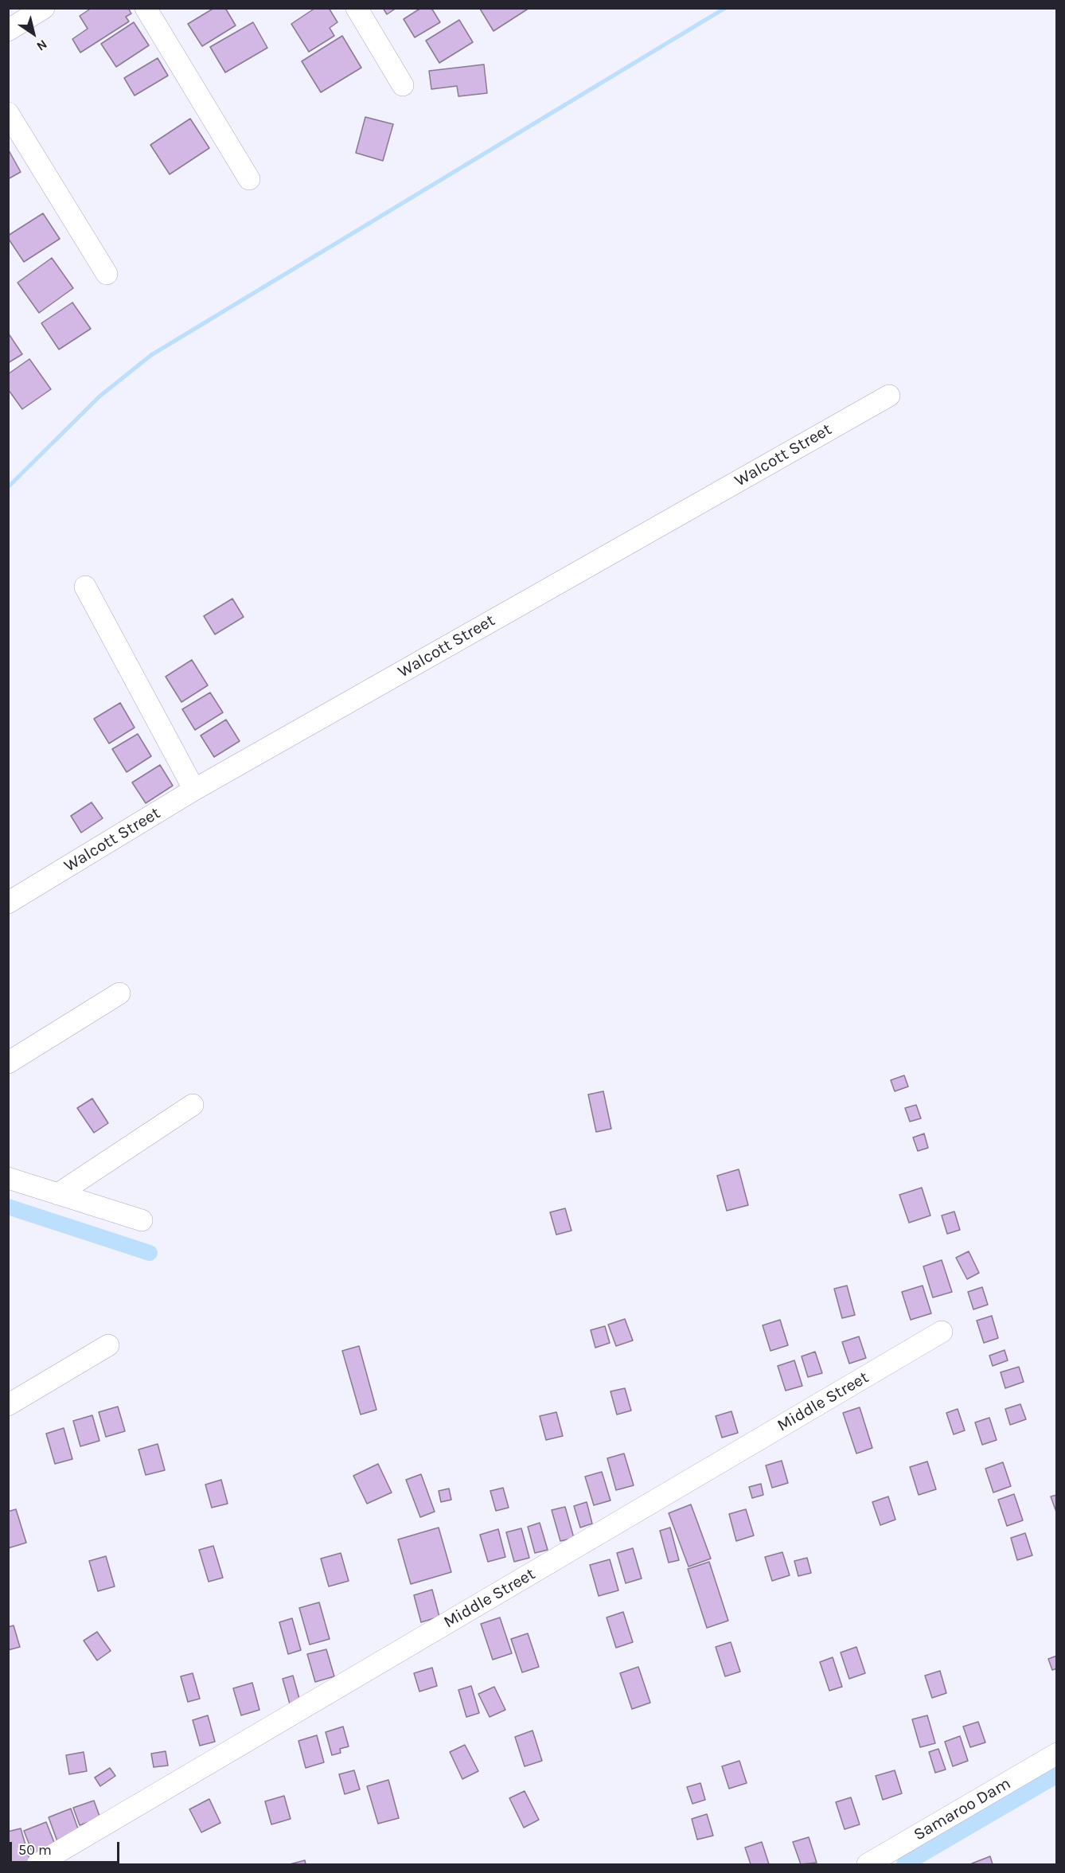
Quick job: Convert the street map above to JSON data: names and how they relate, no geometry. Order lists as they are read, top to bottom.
{
  "streets": {
    "street": ["Walcott Street", "Middle Street", "Samaroo Dam"]
  },
  "scale_bar": "50 m",
  "north": "bottom right"
}
